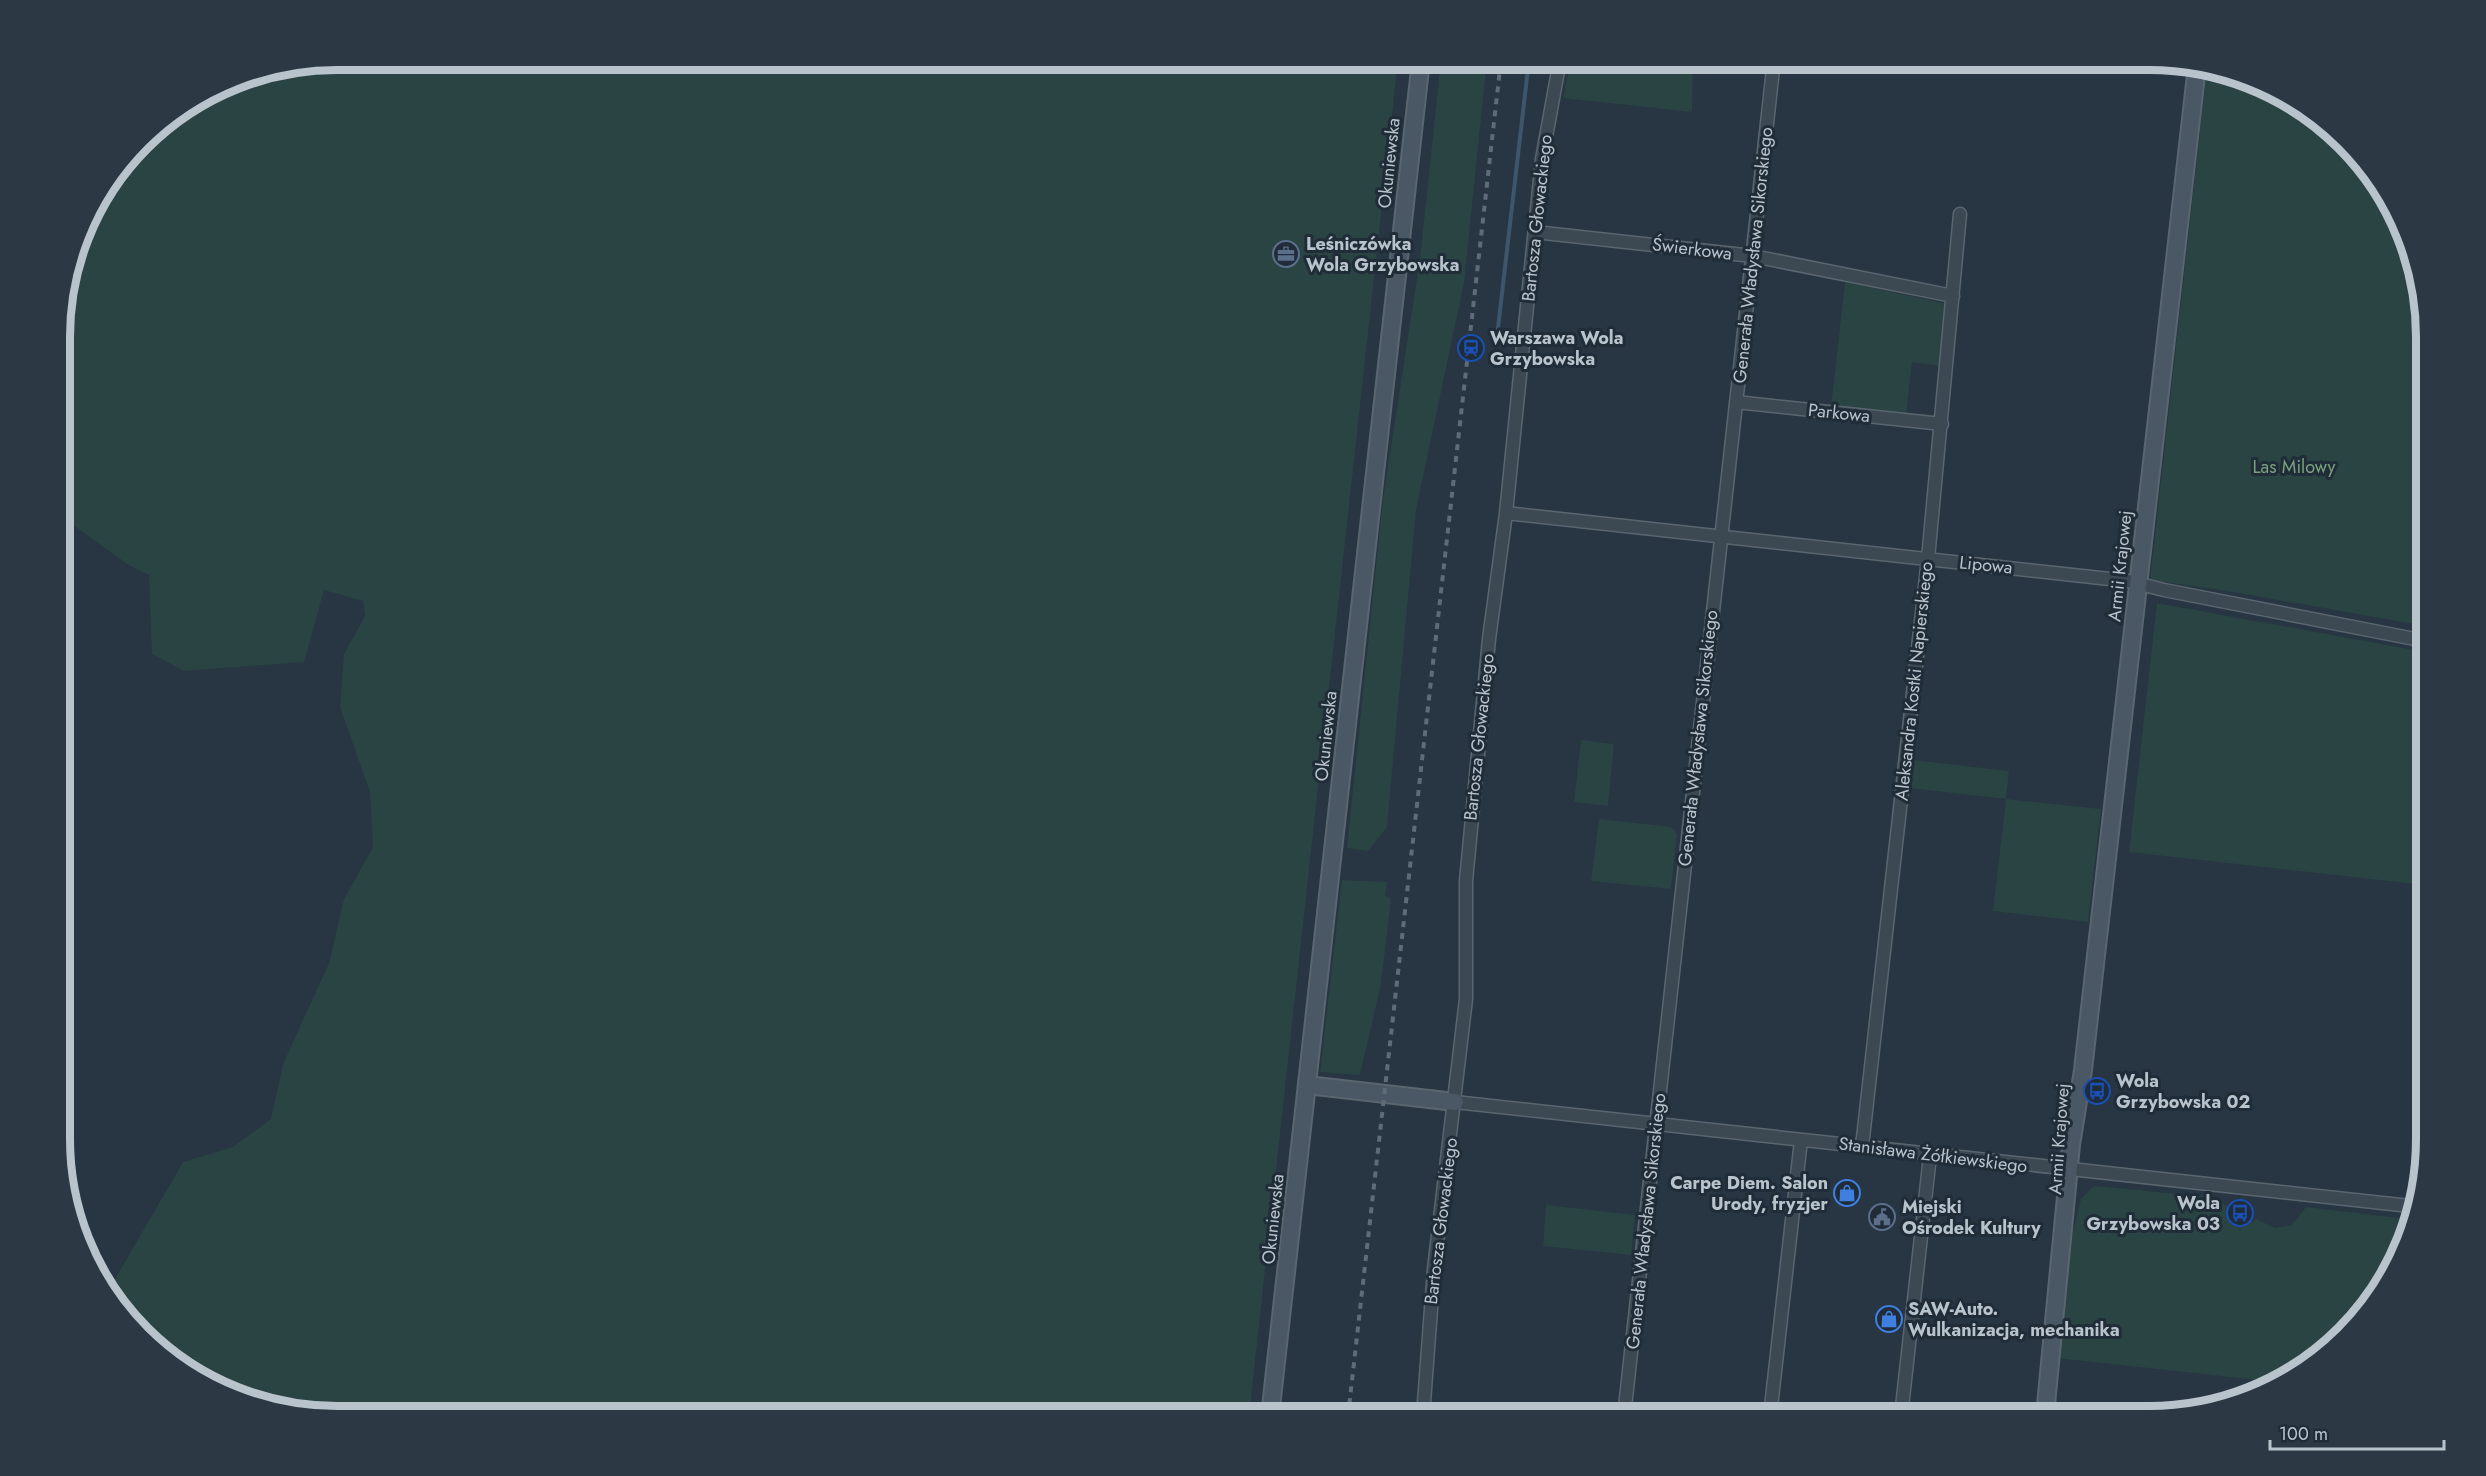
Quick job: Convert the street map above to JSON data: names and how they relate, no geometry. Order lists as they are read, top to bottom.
{
  "streets": {
    "street": [
      "Okuniewska",
      "Bartosza Głowackiego",
      "Świerkowa",
      "Generała Władysława Sikorskiego",
      "Parkowa",
      "Lipowa",
      "Armii Krajowej",
      "Aleksandra Kostki Napierskiego",
      "Stanisława Żółkiewskiego"
    ]
  },
  "crossings": [
    ["Bartosza Głowackiego", "Świerkowa"],
    ["Bartosza Głowackiego", "Lipowa"],
    ["Bartosza Głowackiego", "Stanisława Żółkiewskiego"],
    ["Świerkowa", "Generała Władysława Sikorskiego"],
    ["Świerkowa", "Aleksandra Kostki Napierskiego"],
    ["Generała Władysława Sikorskiego", "Parkowa"],
    ["Generała Władysława Sikorskiego", "Lipowa"],
    ["Generała Władysława Sikorskiego", "Stanisława Żółkiewskiego"],
    ["Parkowa", "Aleksandra Kostki Napierskiego"],
    ["Lipowa", "Armii Krajowej"],
    ["Lipowa", "Aleksandra Kostki Napierskiego"],
    ["Armii Krajowej", "Stanisława Żółkiewskiego"],
    ["Aleksandra Kostki Napierskiego", "Stanisława Żółkiewskiego"]
  ],
  "parks": ["Las Milowy"],
  "places": {
    "office": ["Leśniczówka Wola Grzybowska"],
    "station": ["Warszawa Wola Grzybowska"],
    "bus stop": ["Wola Grzybowska 02", "Wola Grzybowska 03"],
    "shop": ["Carpe Diem. Salon Urody, fryzjer", "SAW-Auto. Wulkanizacja, mechanika"],
    "public building": ["Miejski Ośrodek Kultury"]
  },
  "scale_bar": "100 m"
}
